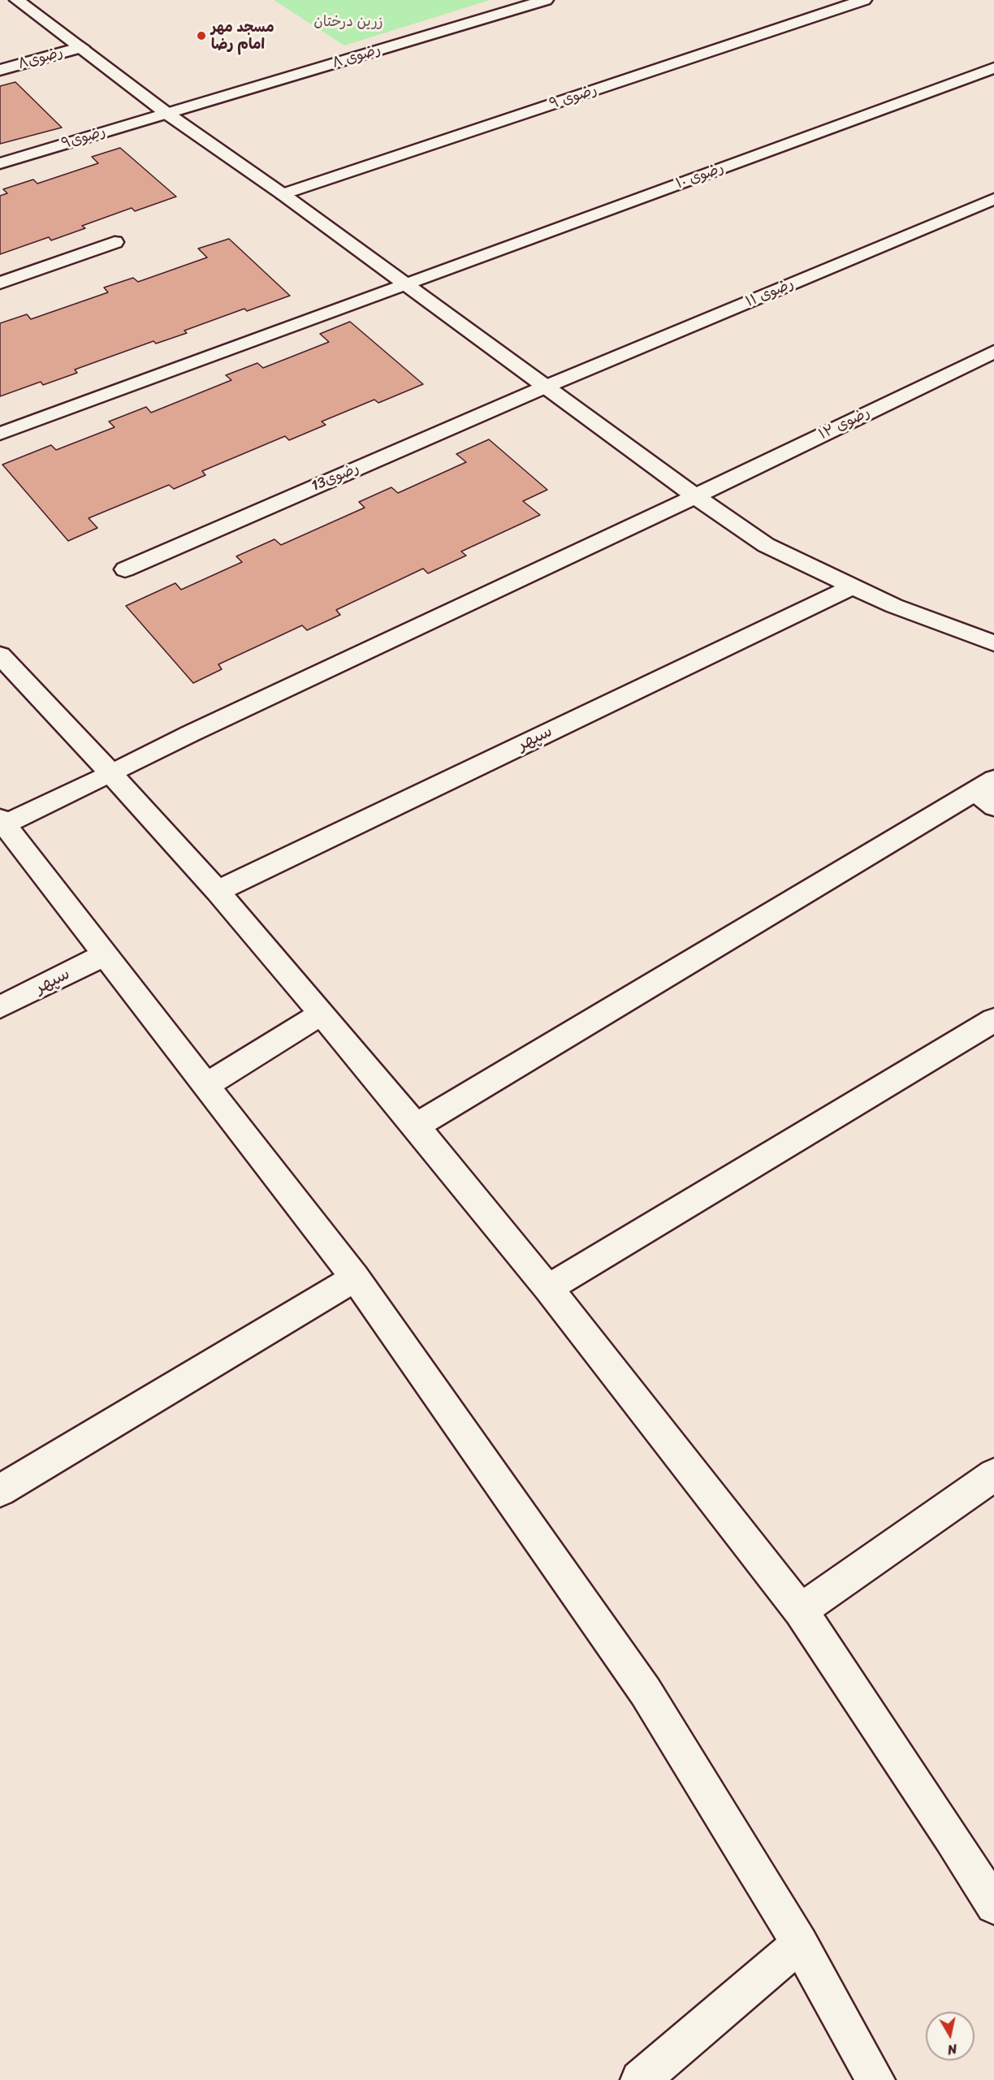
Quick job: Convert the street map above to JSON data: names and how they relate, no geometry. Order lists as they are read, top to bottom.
{
  "streets": {
    "street": [
      "رضوی ۸",
      "رضوی۸",
      "رضوی ۹",
      "رضوی۹",
      "رضوی ۱۰",
      "رضوی ۱۱",
      "رضوی ۱۲",
      "رضوی13",
      "سپهر"
    ]
  },
  "crossings": [
    ["رضوی ۸", "رضوی۹"],
    ["رضوی ۱۱", "رضوی13"]
  ],
  "parks": ["زرین درختان"],
  "places": ["مسجد مهر امام رضا"],
  "north": "bottom"
}
